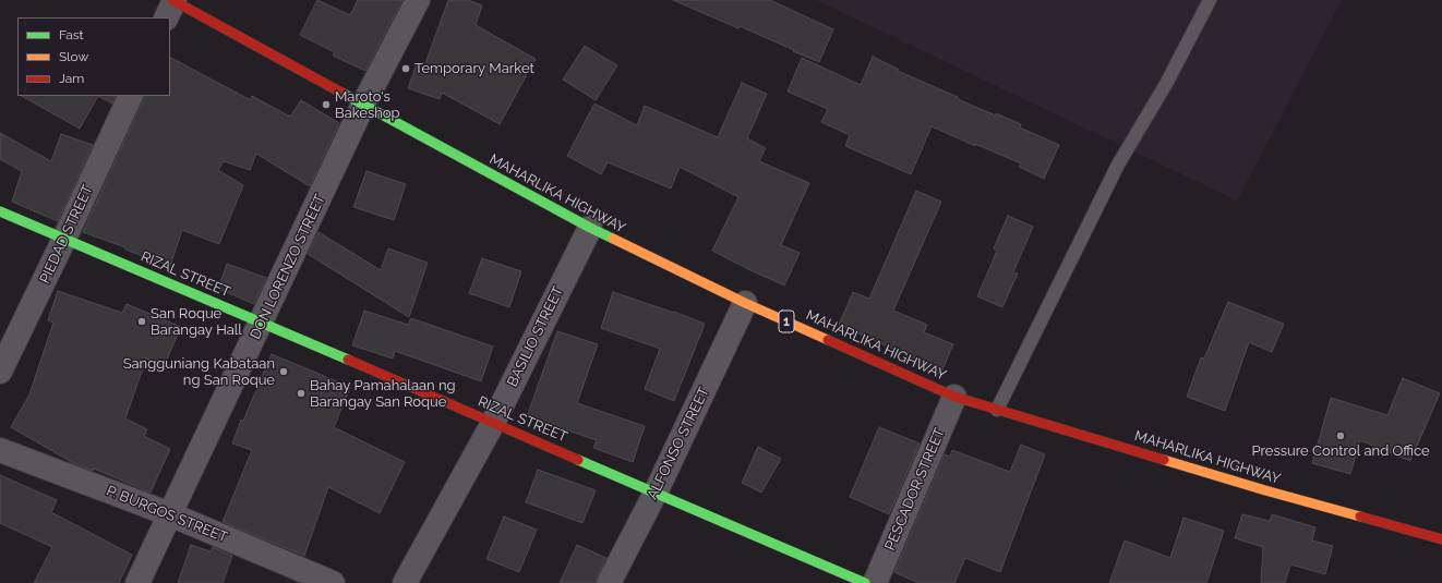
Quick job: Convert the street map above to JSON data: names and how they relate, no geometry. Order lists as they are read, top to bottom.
{
  "streets": {
    "main road": ["MAHARLIKA HIGHWAY", "RIZAL STREET", "1"],
    "street": [
      "PIEDAD STREET",
      "DON LORENZO STREET",
      "BASILIO STREET",
      "ALFONSO STREET",
      "PESCADOR STREET",
      "P. BURGOS STREET"
    ]
  },
  "crossings": [
    ["MAHARLIKA HIGHWAY", "DON LORENZO STREET"],
    ["MAHARLIKA HIGHWAY", "BASILIO STREET"],
    ["MAHARLIKA HIGHWAY", "ALFONSO STREET"],
    ["MAHARLIKA HIGHWAY", "PESCADOR STREET"],
    ["PIEDAD STREET", "RIZAL STREET"],
    ["DON LORENZO STREET", "RIZAL STREET"],
    ["DON LORENZO STREET", "P. BURGOS STREET"],
    ["RIZAL STREET", "BASILIO STREET"],
    ["RIZAL STREET", "ALFONSO STREET"]
  ],
  "places": [
    "Temporary Market",
    "Maroto's Bakeshop",
    "San Roque Barangay Hall",
    "Sangguniang Kabataan ng San Roque",
    "Bahay Pamahalaan ng Barangay San Roque",
    "Pressure Control and Office"
  ],
  "legend": ["Fast", "Slow", "Jam"]
}
